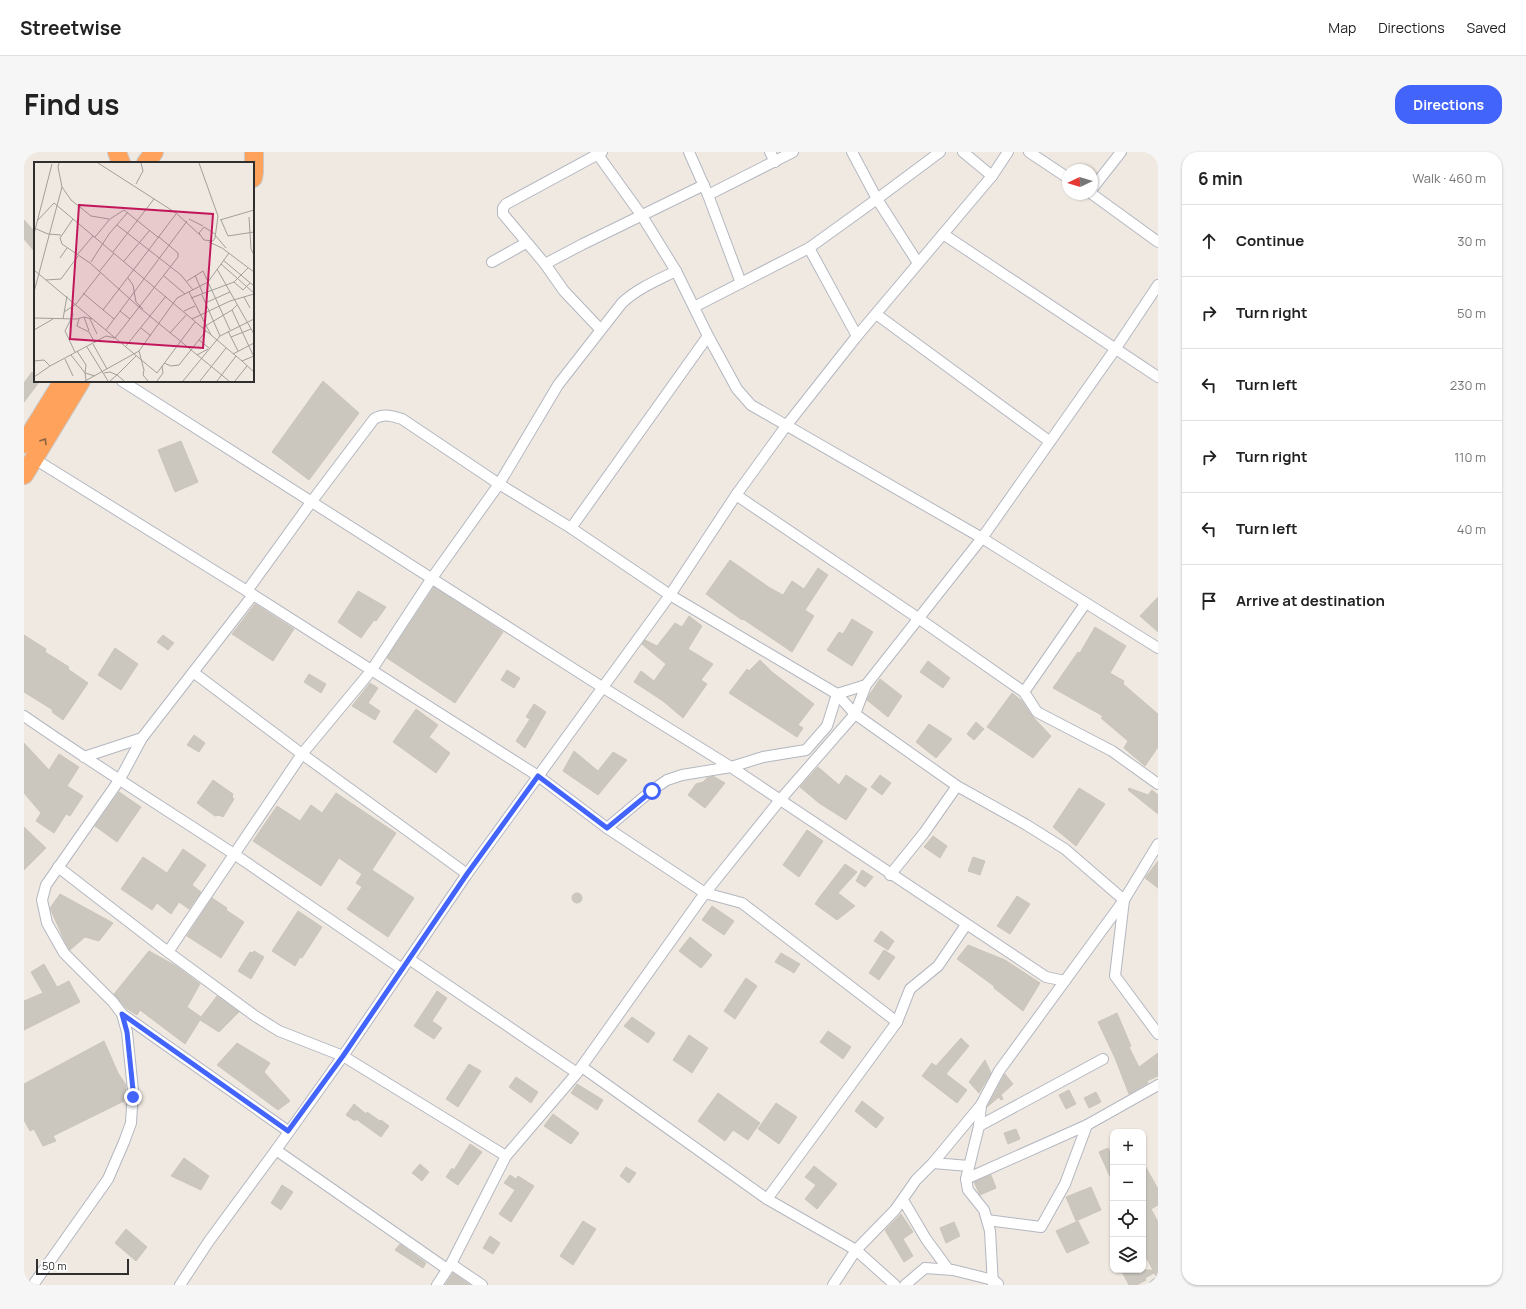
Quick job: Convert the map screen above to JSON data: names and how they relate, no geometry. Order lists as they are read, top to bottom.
{
  "scale_bar": "50 m",
  "north": "left",
  "page": {
    "header": "Streetwise",
    "nav": ["Map", "Directions", "Saved"],
    "title": "Find us",
    "buttons": "Directions",
    "heading": ["6 min", "Walk · 460 m"],
    "list": [
      ["Continue", "30 m"],
      ["Turn right", "50 m"],
      ["Turn left", "230 m"],
      ["Turn right", "110 m"],
      ["Turn left", "40 m"],
      "Arrive at destination"
    ],
    "map_buttons": ["+", "−"],
    "scale": "50 m"
  }
}
